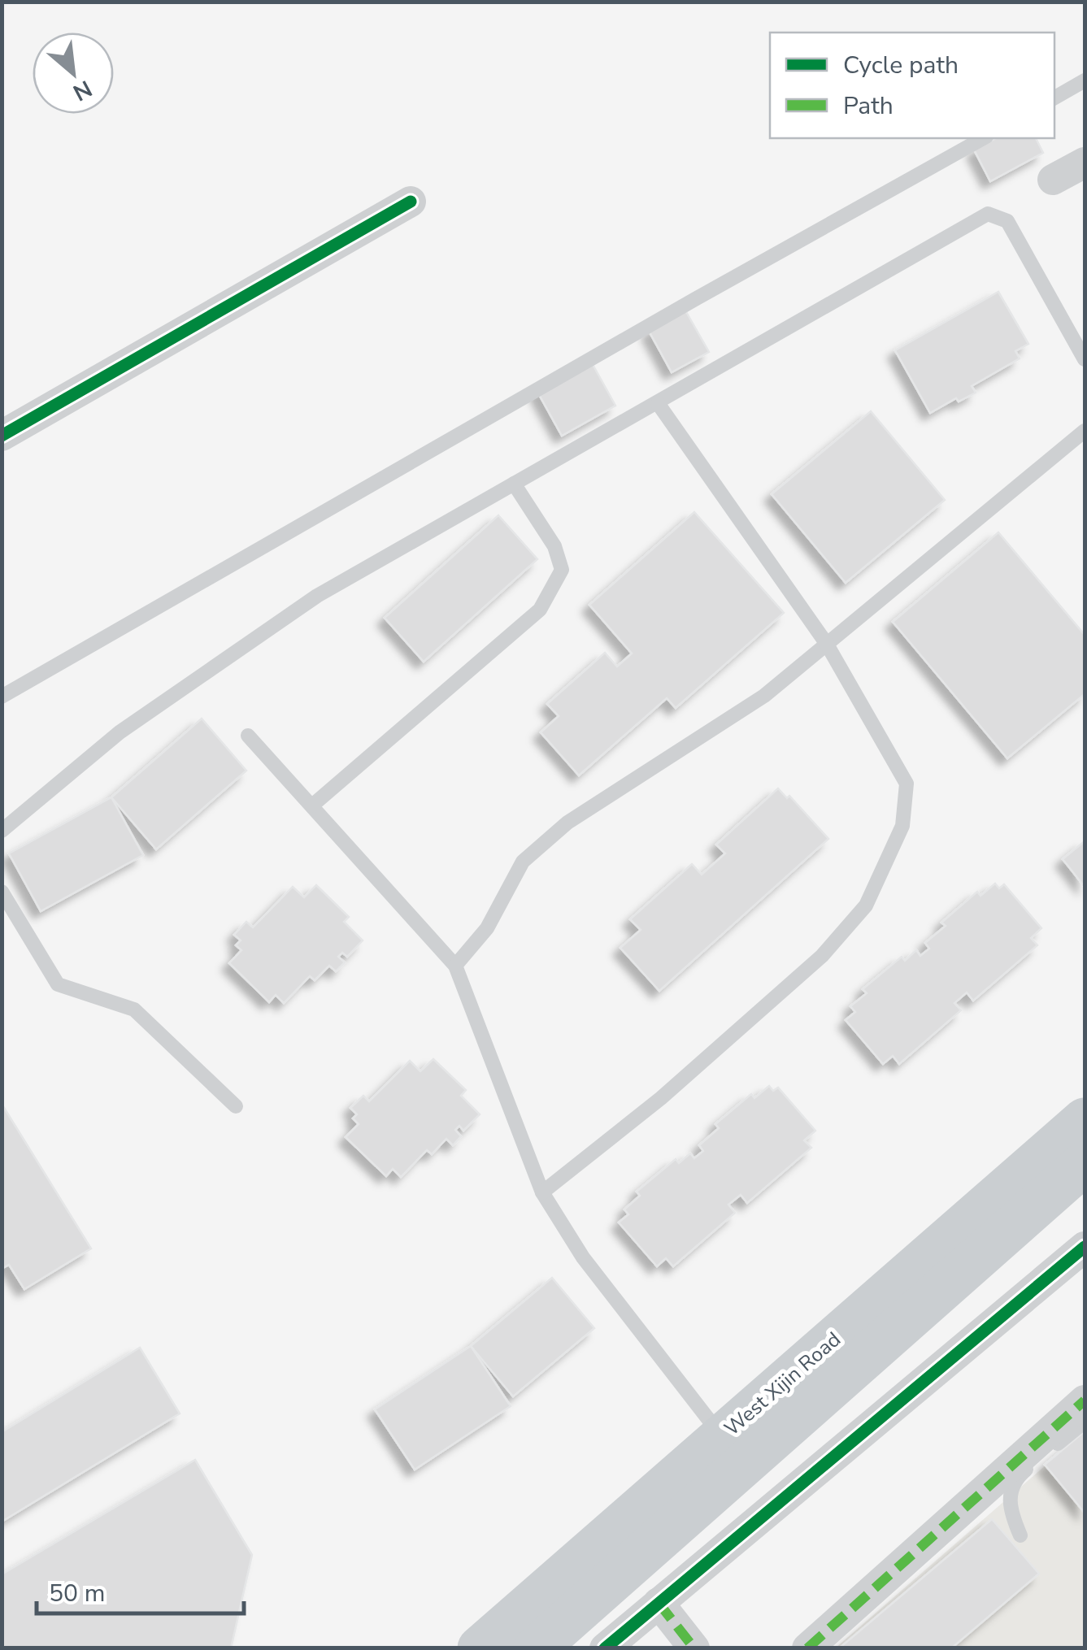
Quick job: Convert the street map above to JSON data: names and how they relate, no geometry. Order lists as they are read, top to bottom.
{
  "streets": {
    "main road": ["West Xijin Road"]
  },
  "legend": ["Cycle path", "Path"],
  "scale_bar": "50 m",
  "north": "bottom right"
}
